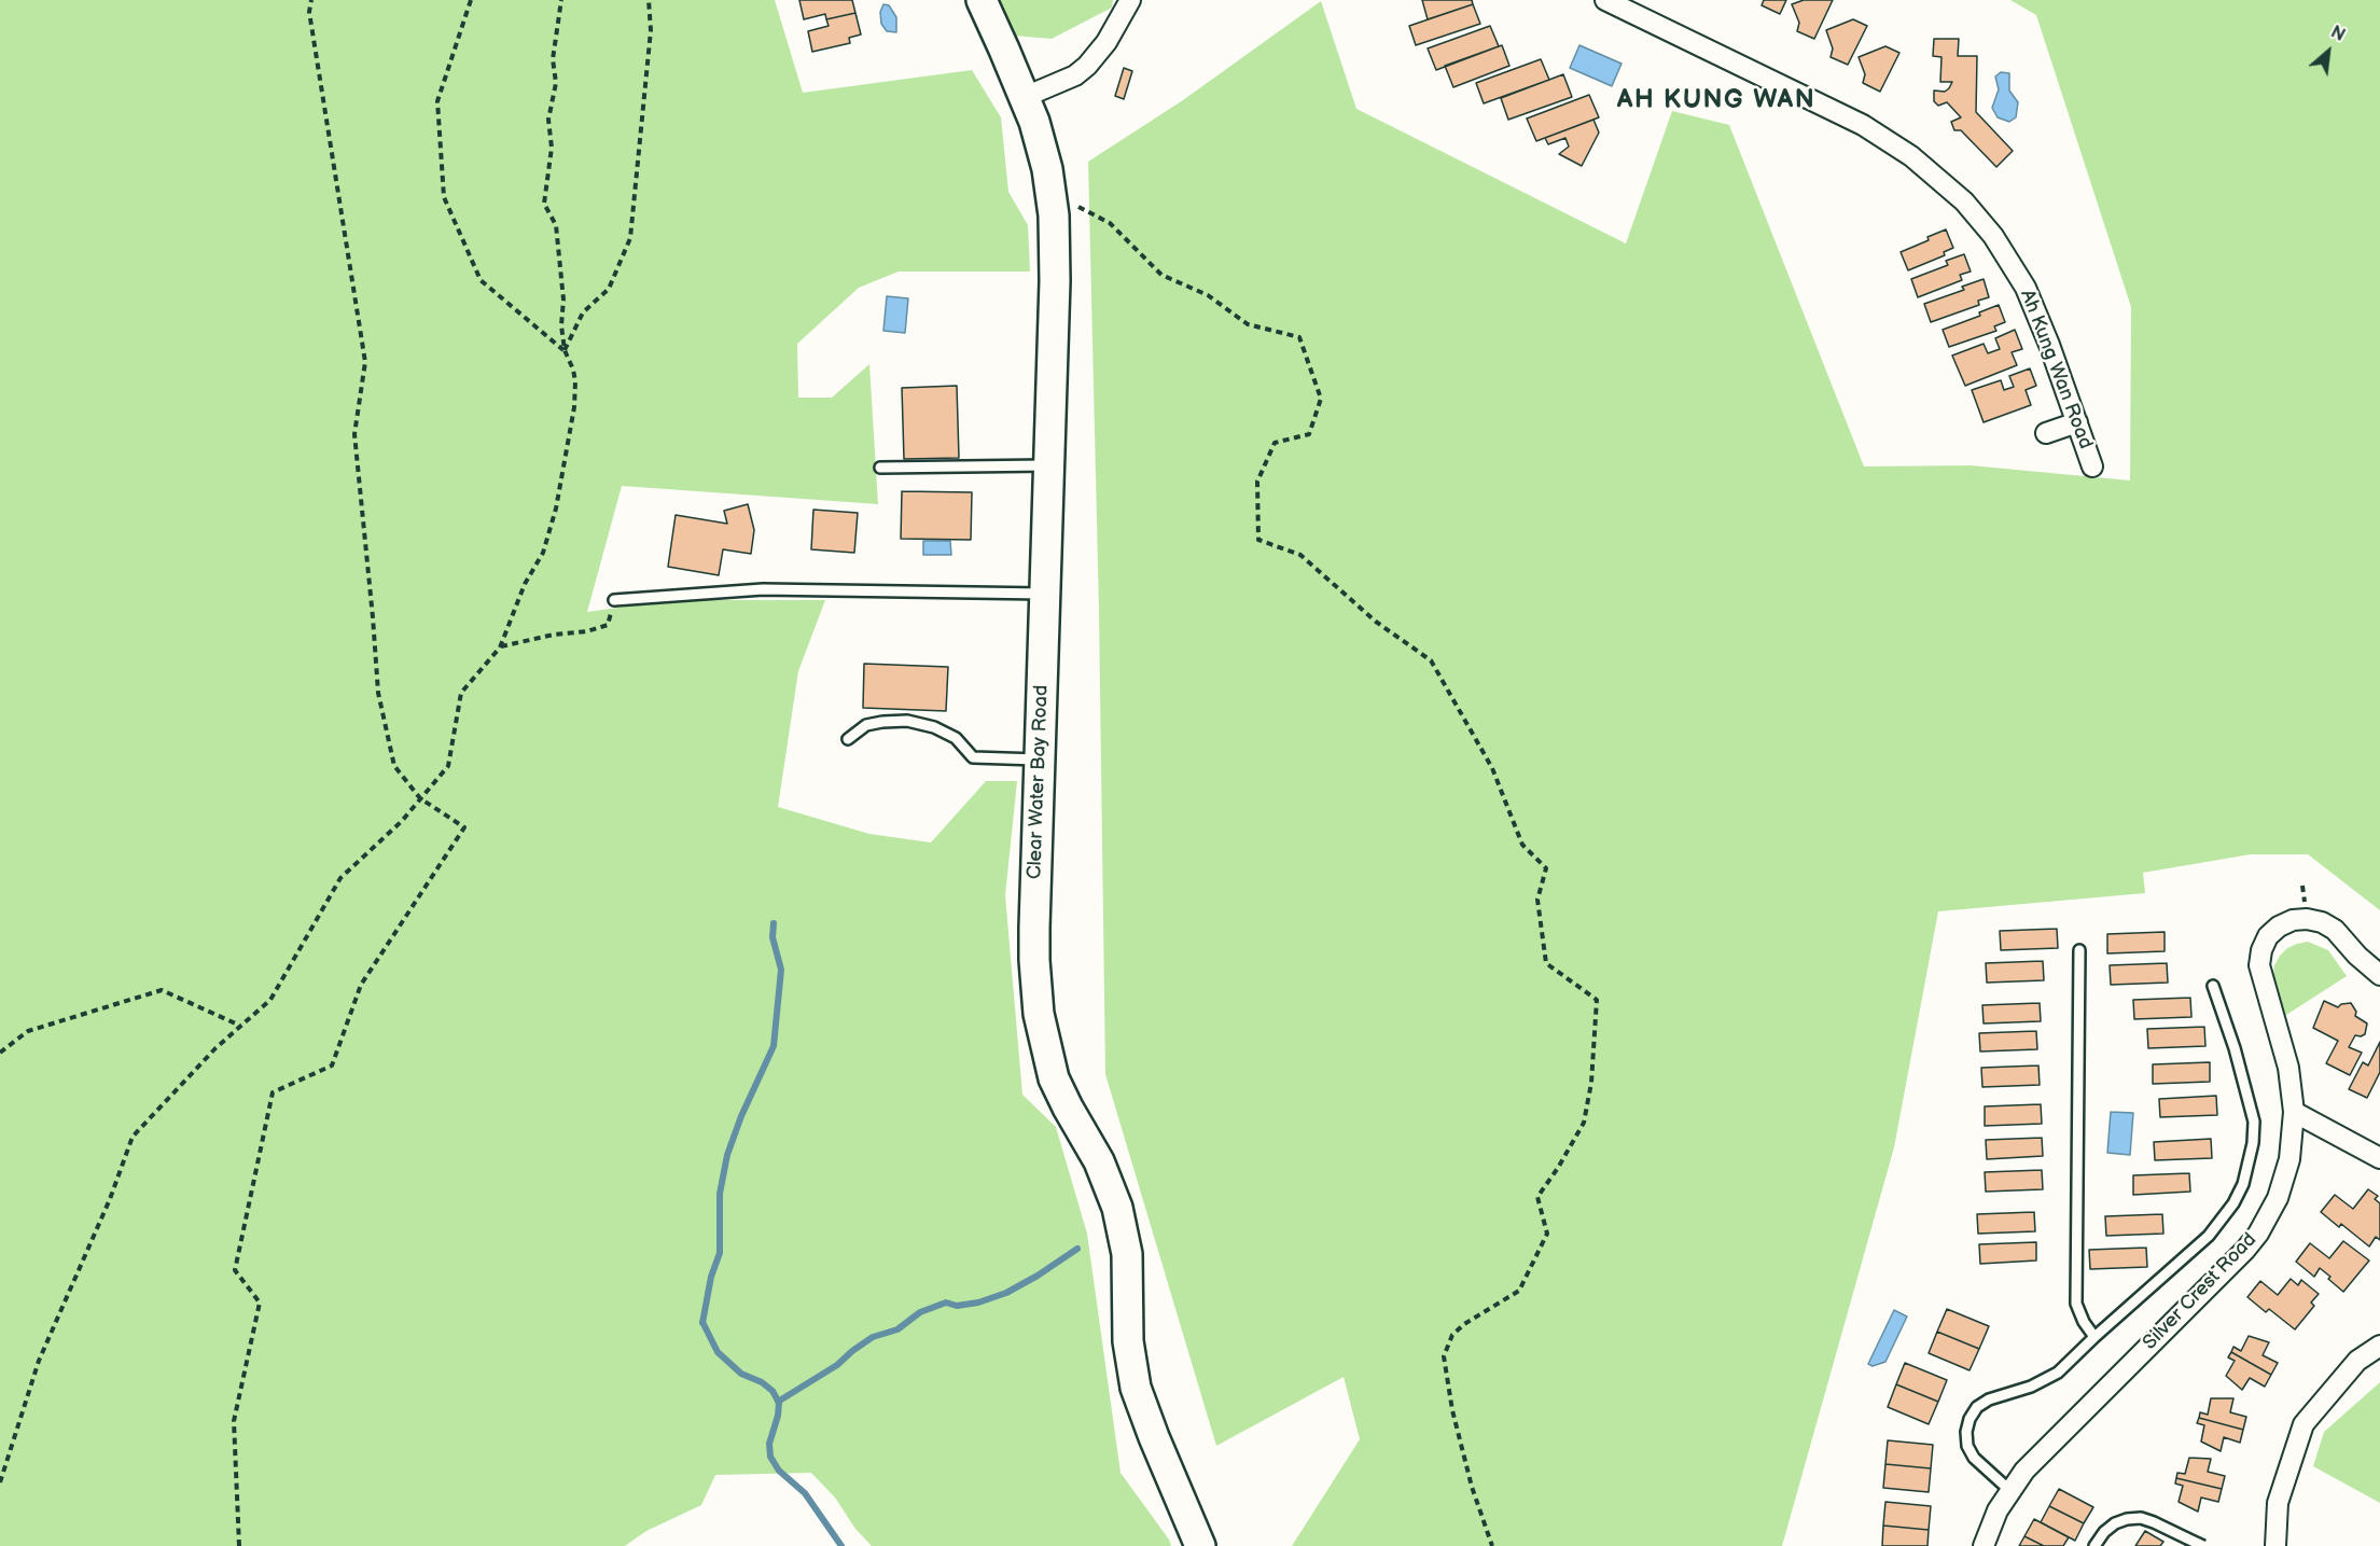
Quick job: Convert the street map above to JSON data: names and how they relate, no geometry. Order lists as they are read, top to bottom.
{
  "streets": {
    "main road": ["Clear Water Bay Road"],
    "street": ["Ah Kung Wan Road", "Silver Crest Road"]
  },
  "districts": ["AH KUNG WAN"],
  "north": "top right"
}
